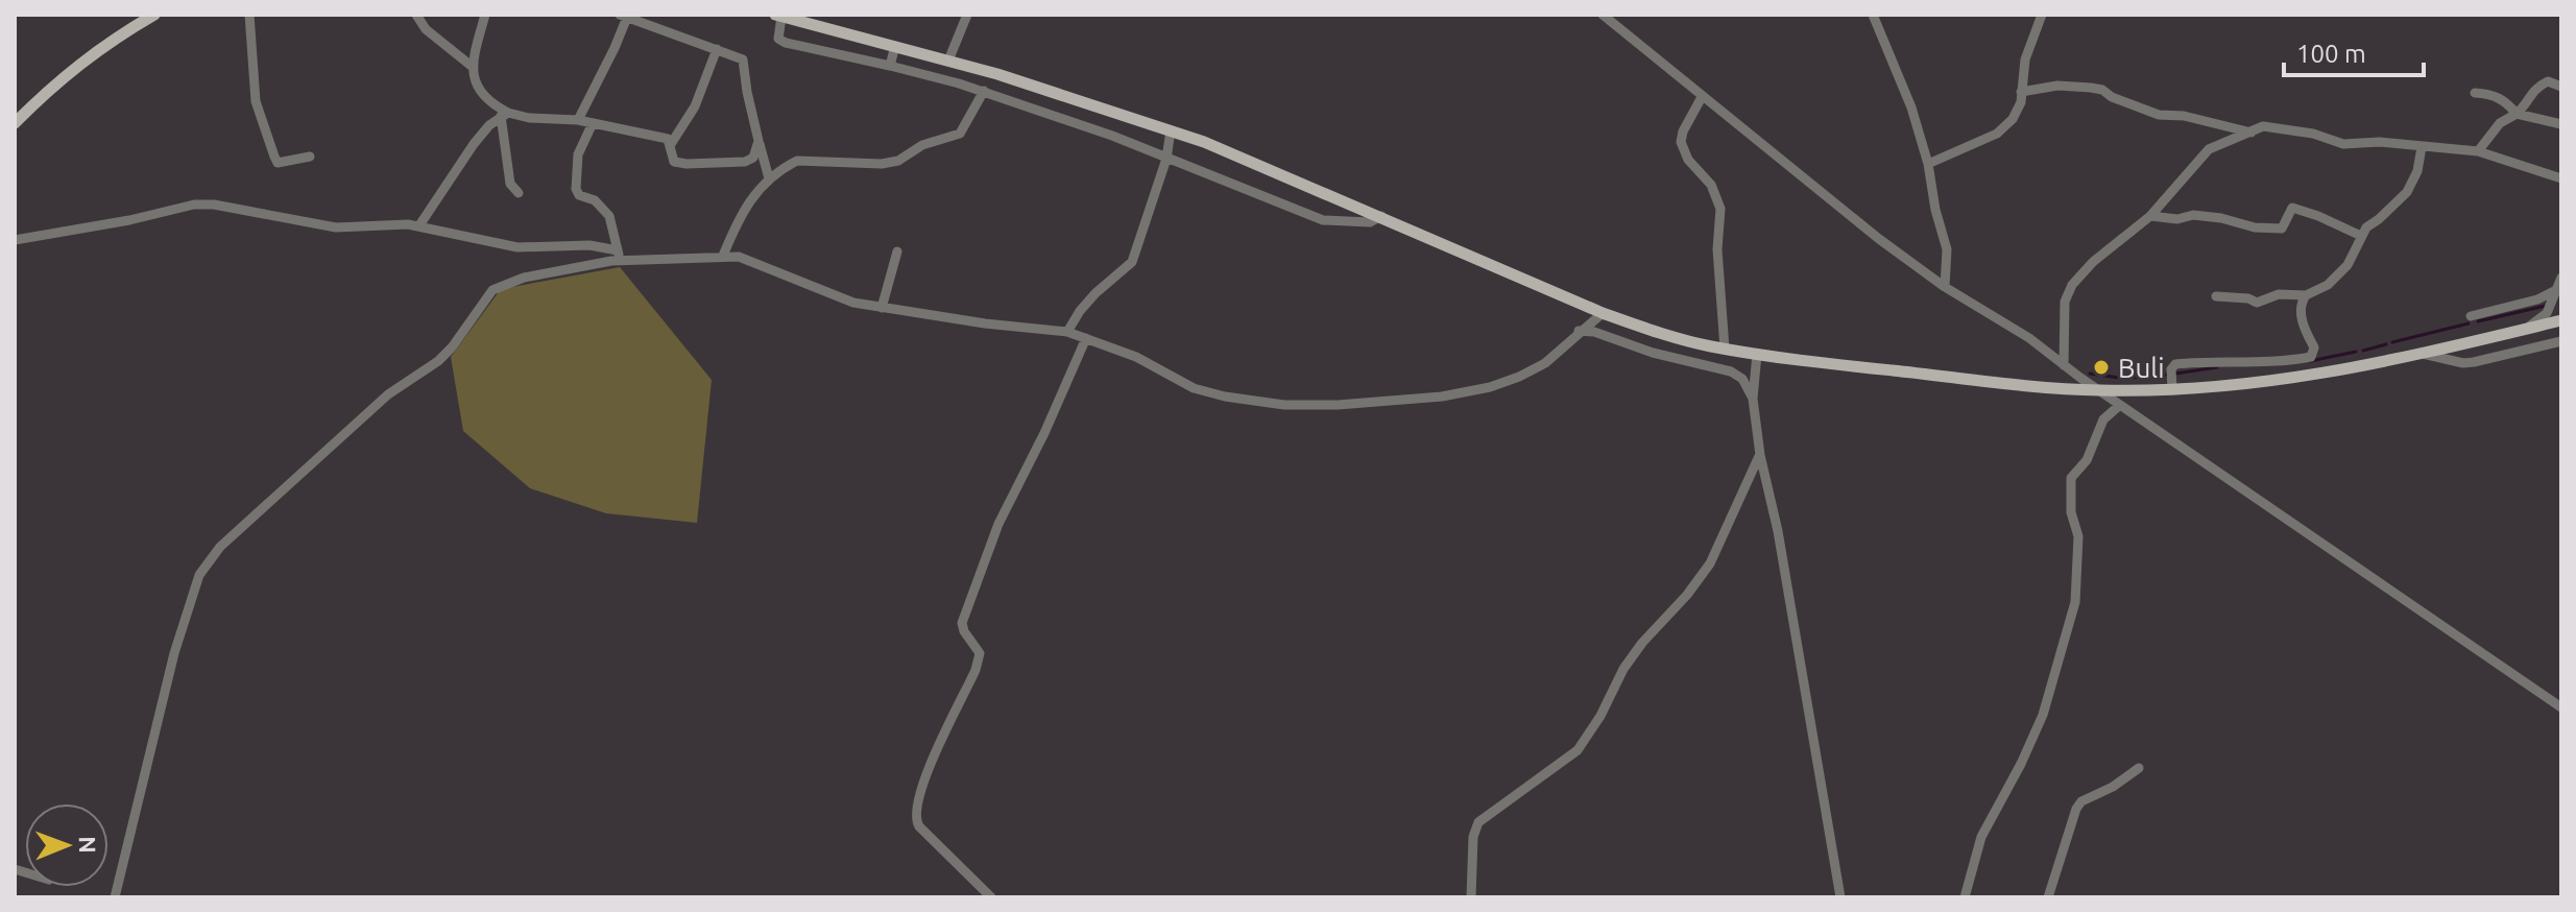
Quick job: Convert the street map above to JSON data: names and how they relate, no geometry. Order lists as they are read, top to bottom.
{
  "places": ["Buli"],
  "scale_bar": "100 m",
  "north": "right"
}
